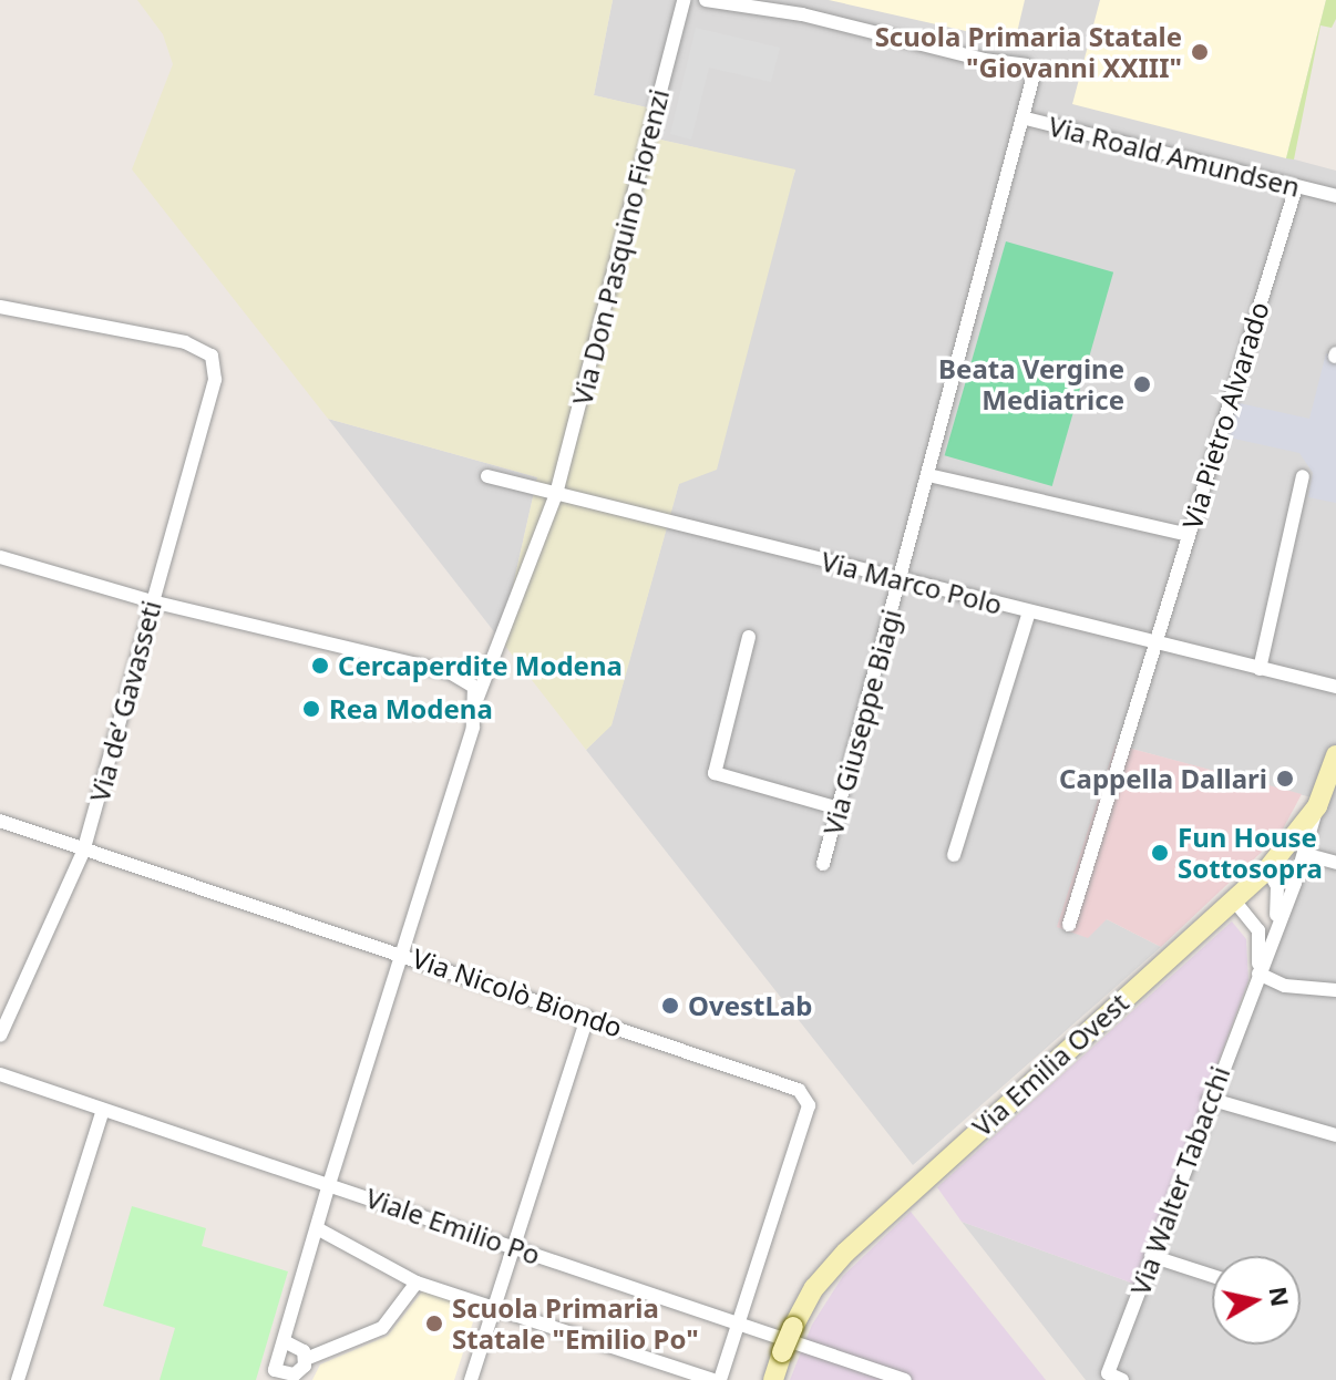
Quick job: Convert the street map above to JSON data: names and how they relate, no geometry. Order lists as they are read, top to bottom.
{
  "streets": {
    "main road": ["Via Emilia Ovest"],
    "street": [
      "Via Roald Amundsen",
      "Via Don Pasquino Fiorenzi",
      "Via Pietro Alvarado",
      "Via Marco Polo",
      "Via de’ Gavasseti",
      "Via Giuseppe Biagi",
      "Via Nicolò Biondo",
      "Via Walter Tabacchi",
      "Viale Emilio Po"
    ]
  },
  "crossings": [
    ["Via Roald Amundsen", "Via Pietro Alvarado"],
    ["Via Roald Amundsen", "Via Giuseppe Biagi"],
    ["Via Don Pasquino Fiorenzi", "Via Marco Polo"],
    ["Via Don Pasquino Fiorenzi", "Via Nicolò Biondo"],
    ["Via Don Pasquino Fiorenzi", "Viale Emilio Po"],
    ["Via Pietro Alvarado", "Via Marco Polo"],
    ["Via Marco Polo", "Via Giuseppe Biagi"],
    ["Via de’ Gavasseti", "Via Nicolò Biondo"],
    ["Via Nicolò Biondo", "Viale Emilio Po"],
    ["Via Emilia Ovest", "Via Walter Tabacchi"]
  ],
  "places": [
    "Scuola Primaria Statale \"Giovanni XXIII\"",
    "Beata Vergine Mediatrice",
    "Cercaperdite Modena",
    "Rea Modena",
    "Cappella Dallari",
    "Fun House Sottosopra",
    "OvestLab",
    "Scuola Primaria Statale \"Emilio Po\""
  ],
  "north": "right"
}
